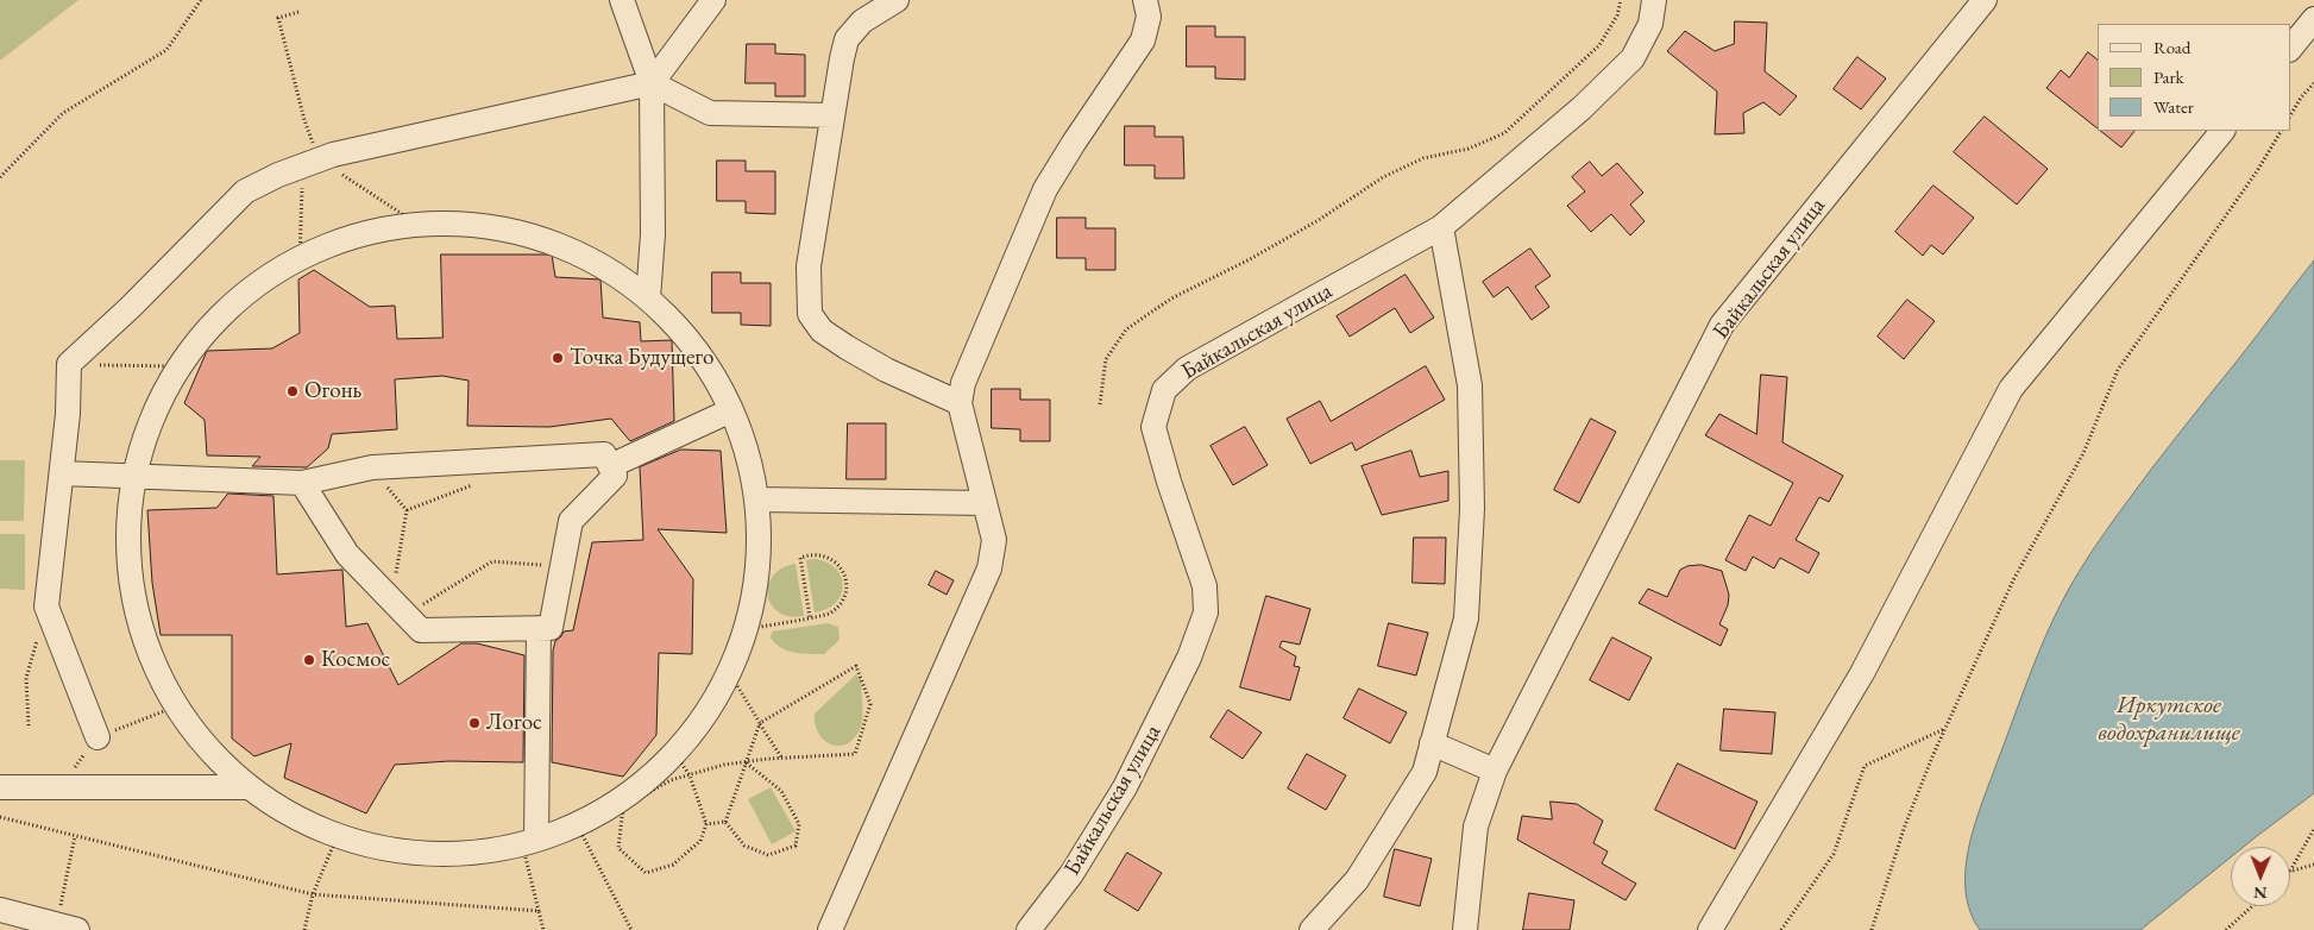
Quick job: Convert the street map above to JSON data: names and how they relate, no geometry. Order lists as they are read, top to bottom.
{
  "streets": {
    "street": ["Байкальская улица"]
  },
  "water": ["Иркутское водохранилище"],
  "places": [
    "Точка Будущего",
    "Огонь",
    "Космос",
    "Логос"
  ],
  "legend": ["Road", "Park", "Water"],
  "north": "bottom"
}
